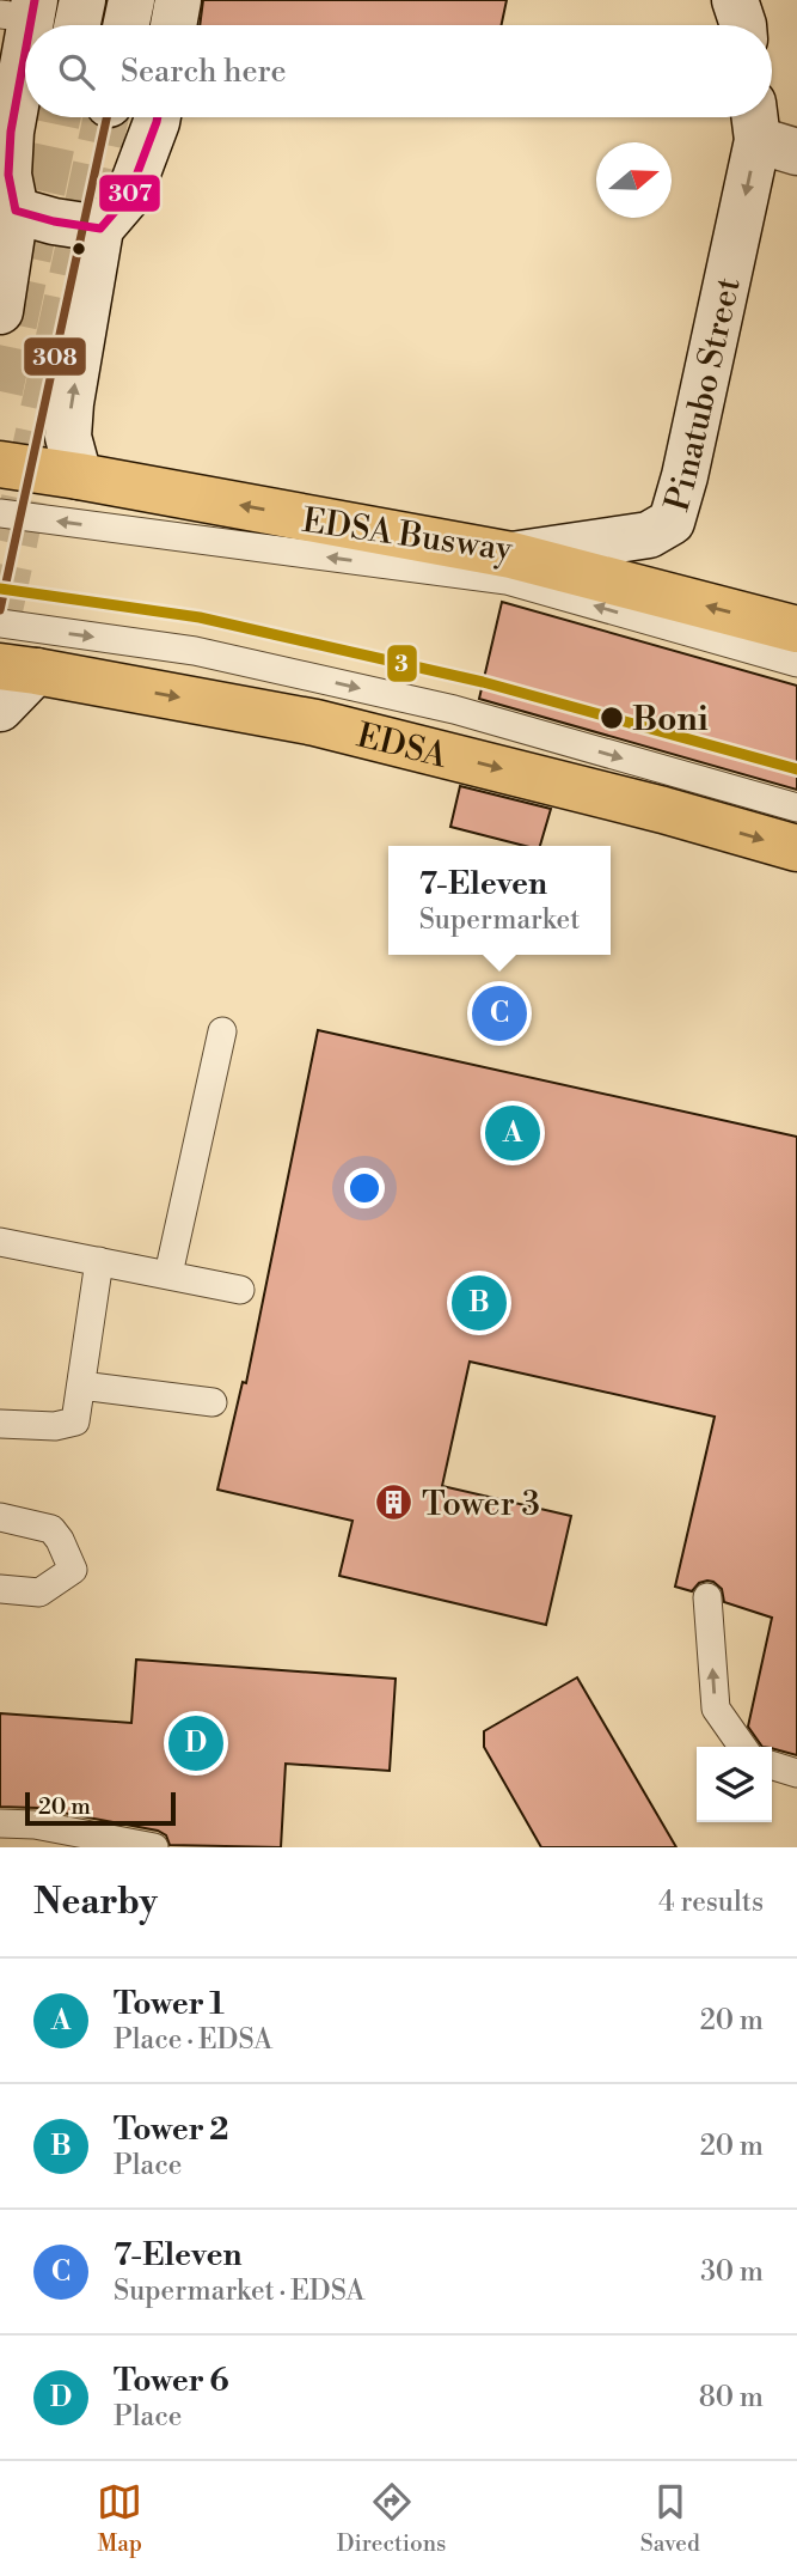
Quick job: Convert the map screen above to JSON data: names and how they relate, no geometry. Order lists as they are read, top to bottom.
{
  "streets": {
    "highway": ["EDSA"],
    "main road": ["Pinatubo Street"],
    "lane": ["EDSA Busway"]
  },
  "one_way": ["Pinatubo Street"],
  "places": {
    "other": ["Boni"],
    "building": ["Tower 3"]
  },
  "lines": ["transit line 307", "transit line 308", "rail line 3"],
  "scale_bar": "20 m",
  "north": "right",
  "page": {
    "search": "Search here",
    "popup": ["7-Eleven", "Supermarket"],
    "pins": [
      "C",
      "A",
      "B",
      "D"
    ],
    "scale": "20 m",
    "heading": ["Nearby", "4 results"],
    "list": [
      {
        "mark": "A",
        "name": "Tower 1",
        "note": "Place · EDSA",
        "value": "20 m"
      },
      {
        "mark": "B",
        "name": "Tower 2",
        "note": "Place",
        "value": "20 m"
      },
      {
        "mark": "C",
        "name": "7-Eleven",
        "note": "Supermarket · EDSA",
        "value": "30 m"
      },
      {
        "mark": "D",
        "name": "Tower 6",
        "note": "Place",
        "value": "80 m"
      }
    ],
    "nav": ["Map", "Directions", "Saved"]
  }
}
